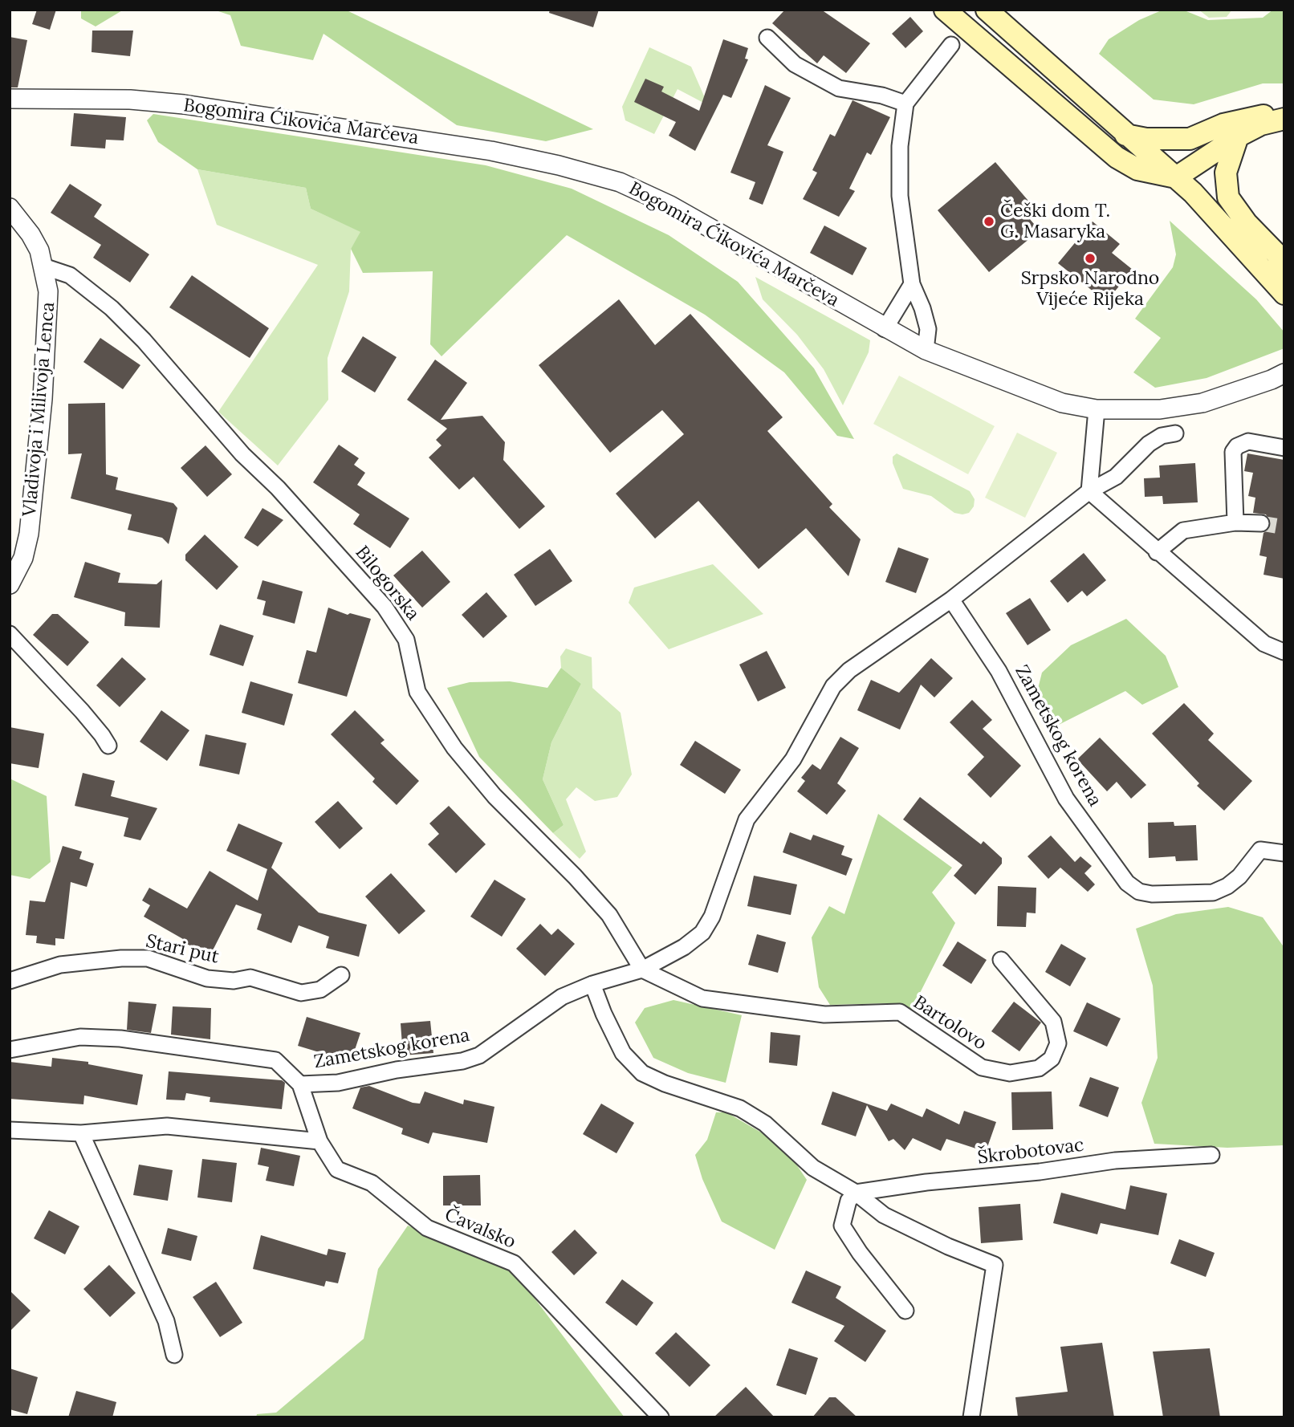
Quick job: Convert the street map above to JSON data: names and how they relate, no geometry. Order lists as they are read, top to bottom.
{
  "streets": {
    "street": [
      "Bogomira Ćikovića Marčeva",
      "Vladivoja i Milivoja Lenca",
      "Bilogorska",
      "Zametskog korena",
      "Stari put",
      "Bartolovo",
      "Škrobotovac",
      "Čavalsko"
    ]
  },
  "crossings": [
    ["Vladivoja i Milivoja Lenca", "Bilogorska"],
    ["Bilogorska", "Zametskog korena"],
    ["Bilogorska", "Bartolovo"],
    ["Zametskog korena", "Bartolovo"],
    ["Zametskog korena", "Čavalsko"]
  ],
  "places": ["Češki dom T. G. Masaryka", "Srpsko Narodno Vijeće Rijeka"]
}
